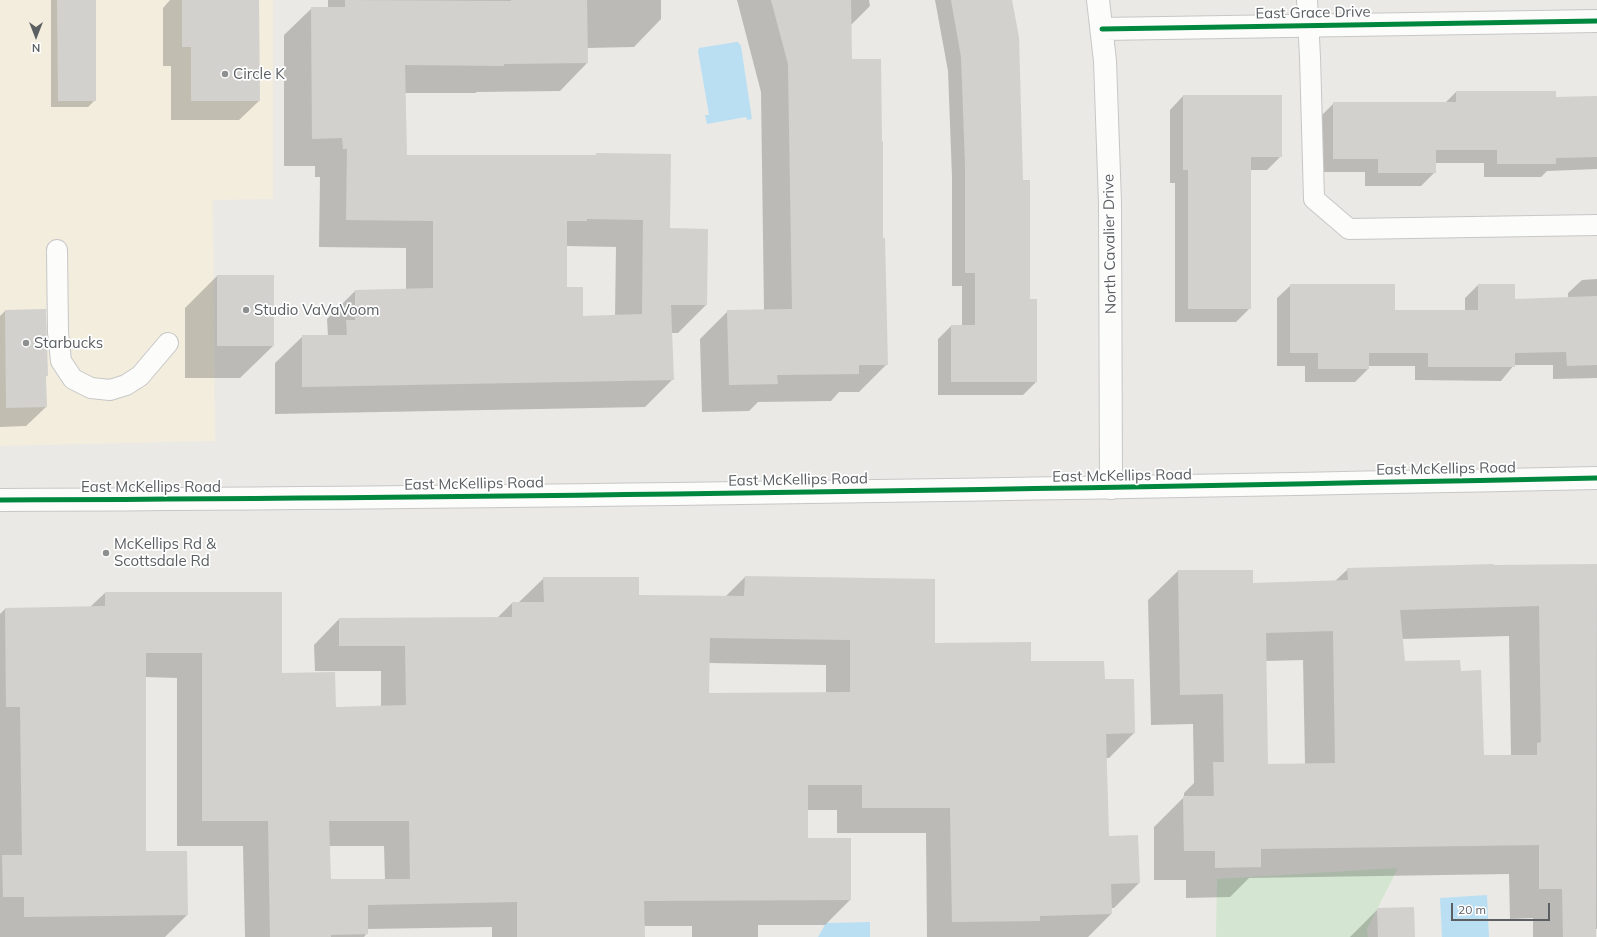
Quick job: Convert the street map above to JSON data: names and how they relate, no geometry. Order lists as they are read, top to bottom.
{
  "streets": {
    "street": ["East Grace Drive", "North Cavalier Drive", "East McKellips Road"]
  },
  "crossings": [
    ["East Grace Drive", "North Cavalier Drive"],
    ["North Cavalier Drive", "East McKellips Road"]
  ],
  "places": [
    "Circle K",
    "Studio VaVaVoom",
    "Starbucks",
    "McKellips Rd & Scottsdale Rd"
  ],
  "scale_bar": "20 m",
  "north": "bottom"
}
